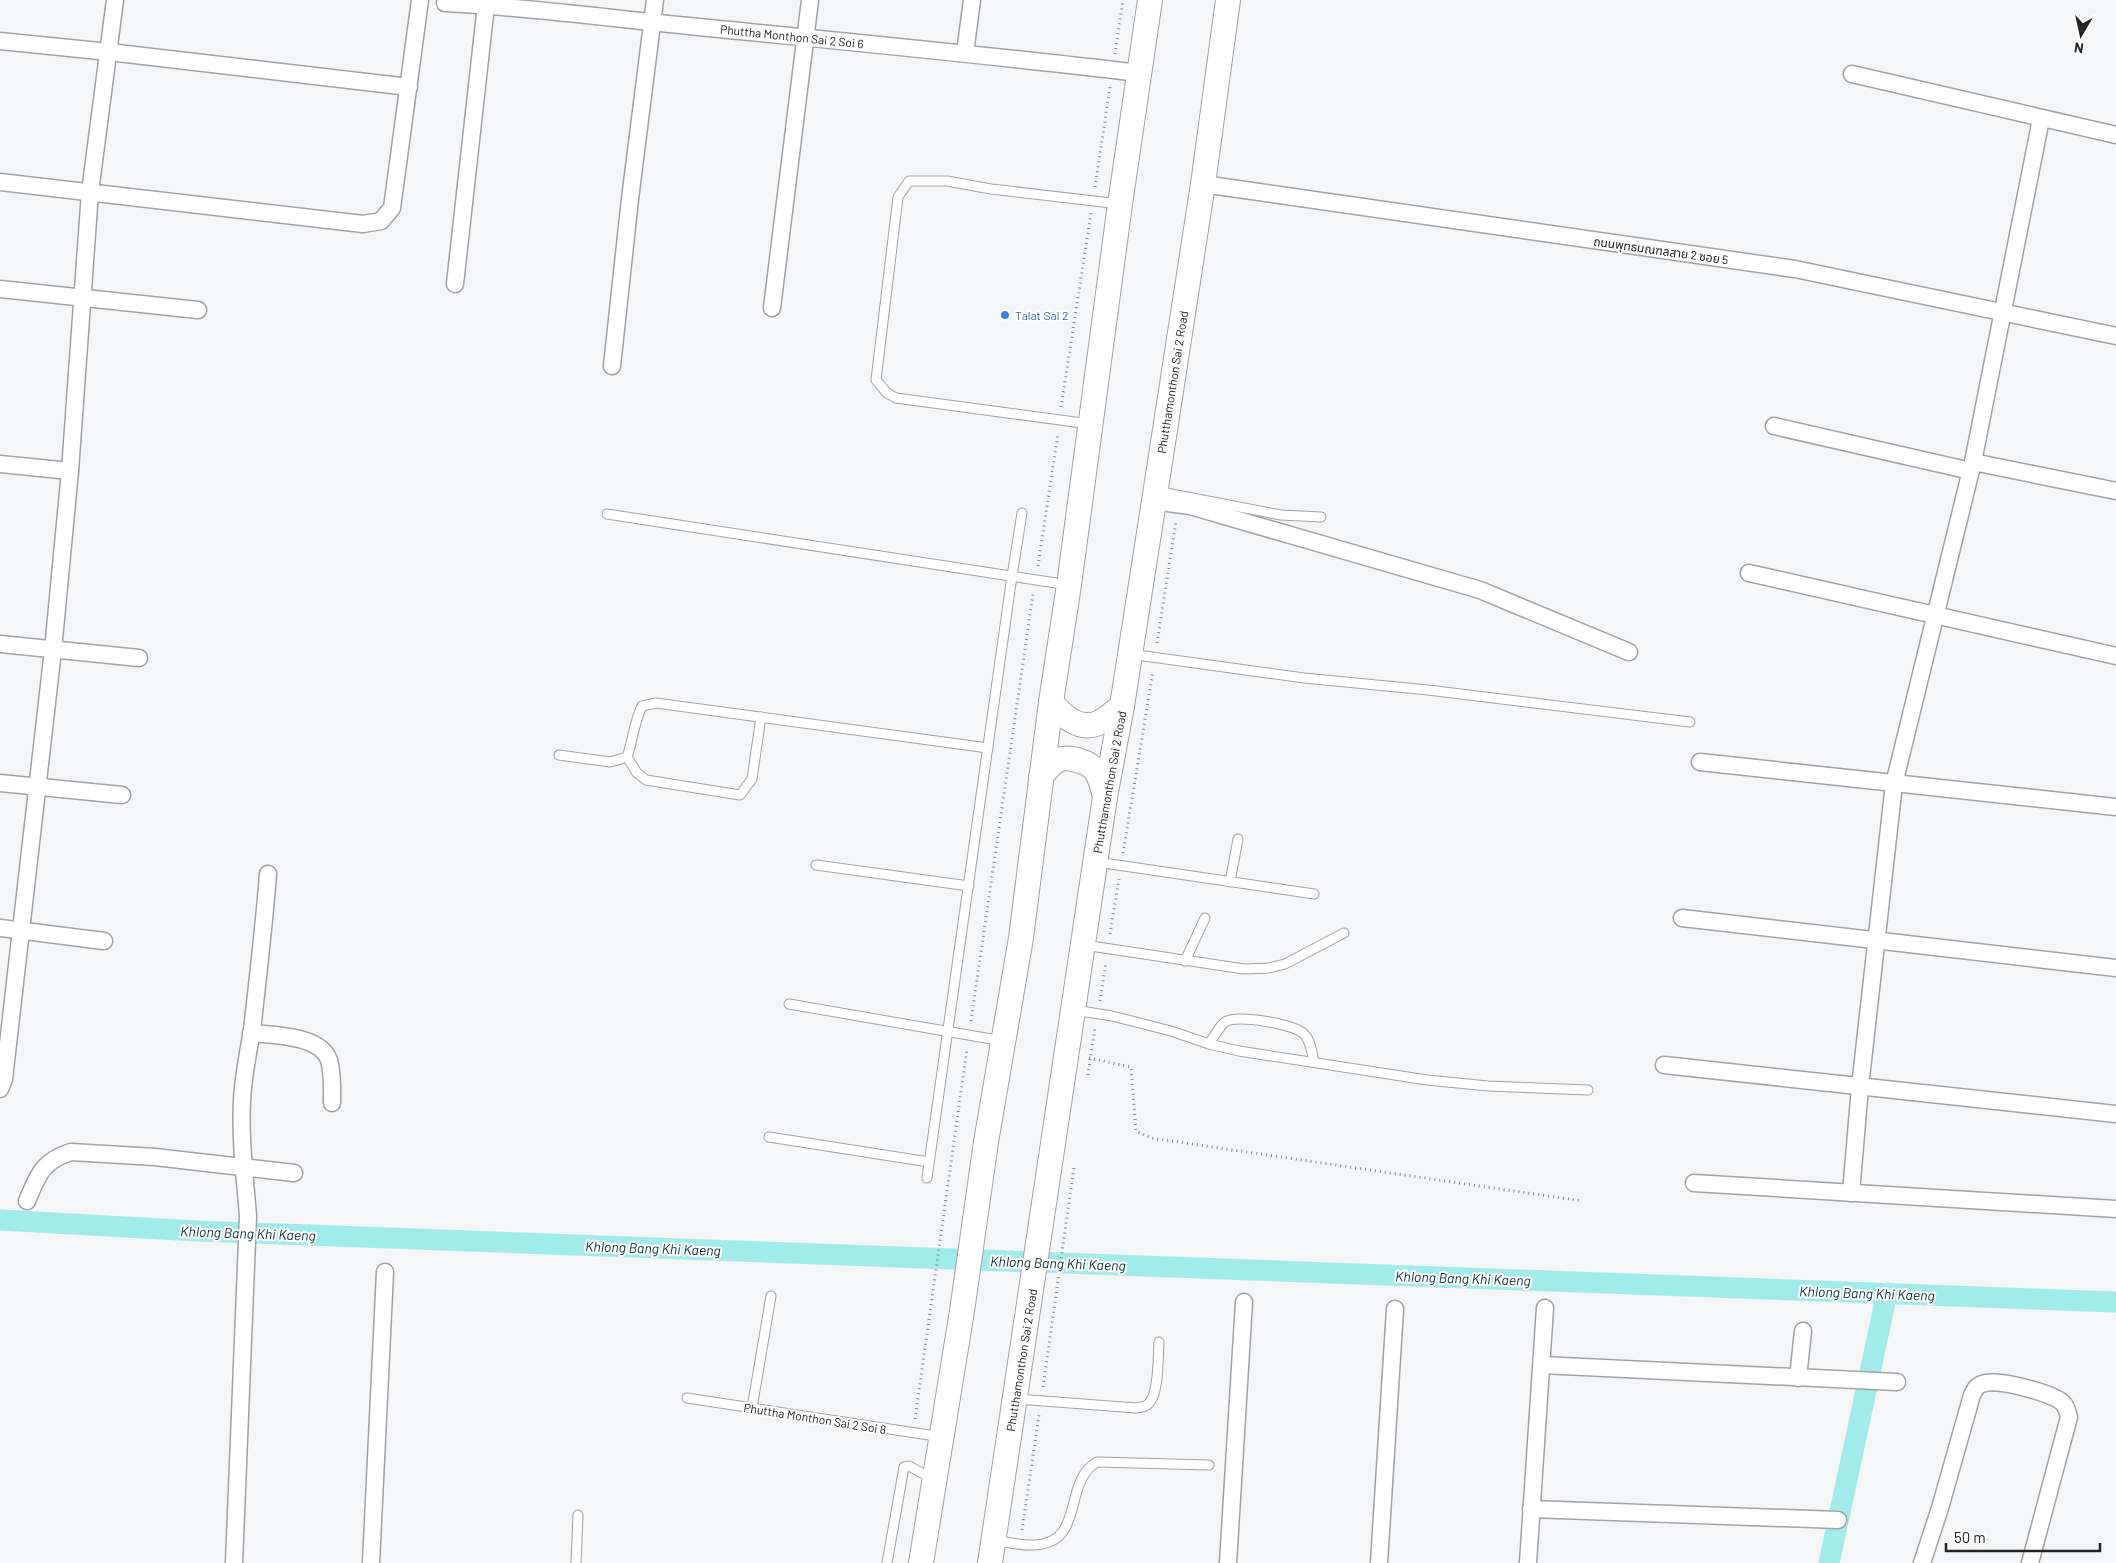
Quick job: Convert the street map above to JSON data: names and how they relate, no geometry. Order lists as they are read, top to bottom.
{
  "streets": {
    "main road": ["Phutthamonthon Sai 2 Road"],
    "street": ["Phuttha Monthon Sai 2 Soi 6", "ถนนพุทธมณฑลสาย 2 ซอย 5"],
    "lane": ["Phuttha Monthon Sai 2 Soi 8"]
  },
  "crossings": [
    ["ถนนพุทธมณฑลสาย 2 ซอย 5", "Phutthamonthon Sai 2 Road"]
  ],
  "water": ["Khlong Bang Khi Kaeng"],
  "places": ["Talat Sai 2"],
  "scale_bar": "50 m",
  "north": "bottom"
}
